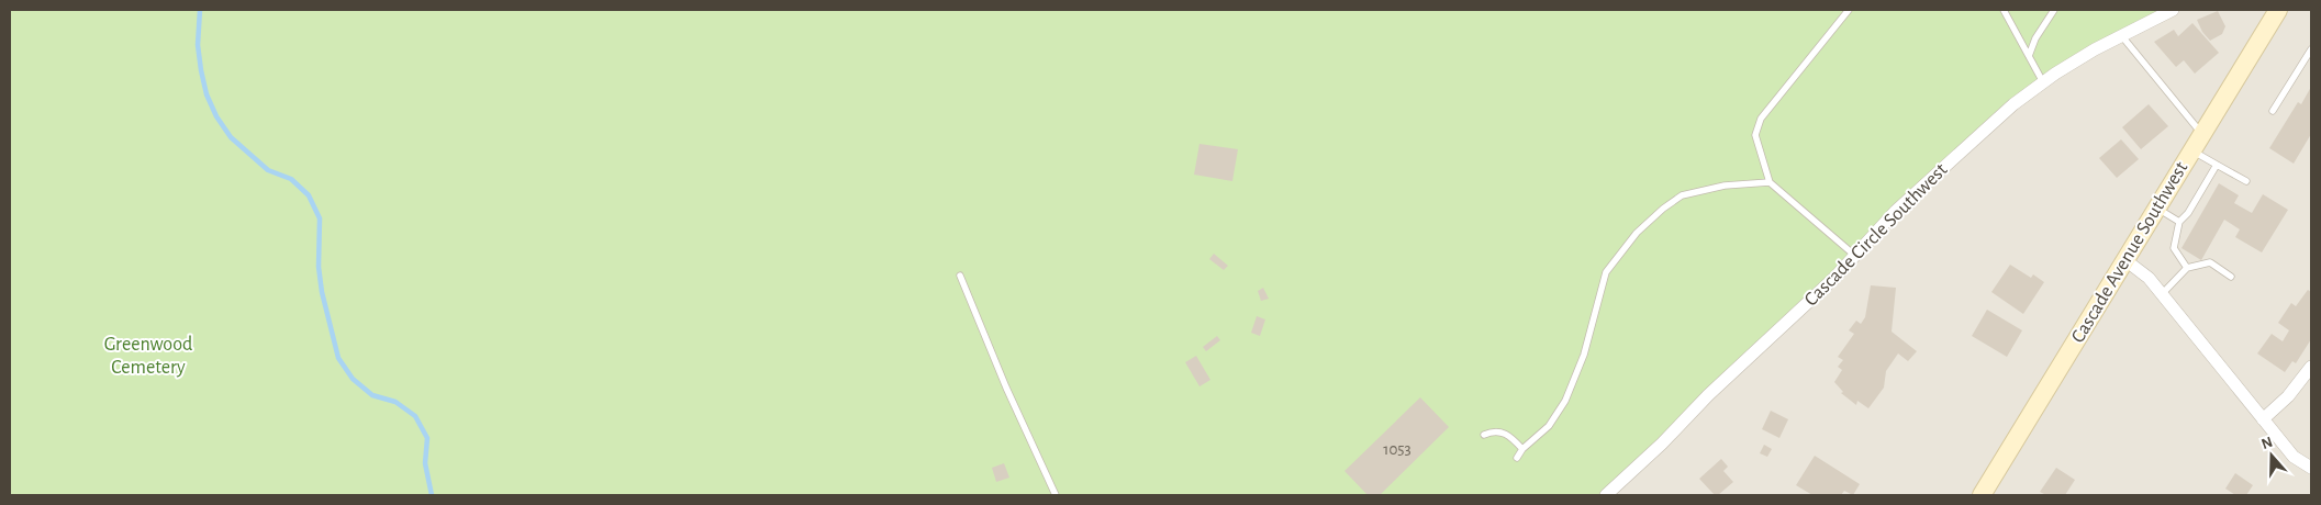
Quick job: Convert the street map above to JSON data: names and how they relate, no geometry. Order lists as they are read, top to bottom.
{
  "streets": {
    "main road": ["Cascade Avenue Southwest"],
    "street": ["Cascade Circle Southwest"]
  },
  "parks": ["Greenwood Cemetery"],
  "house_numbers": ["1053"],
  "north": "top"
}
